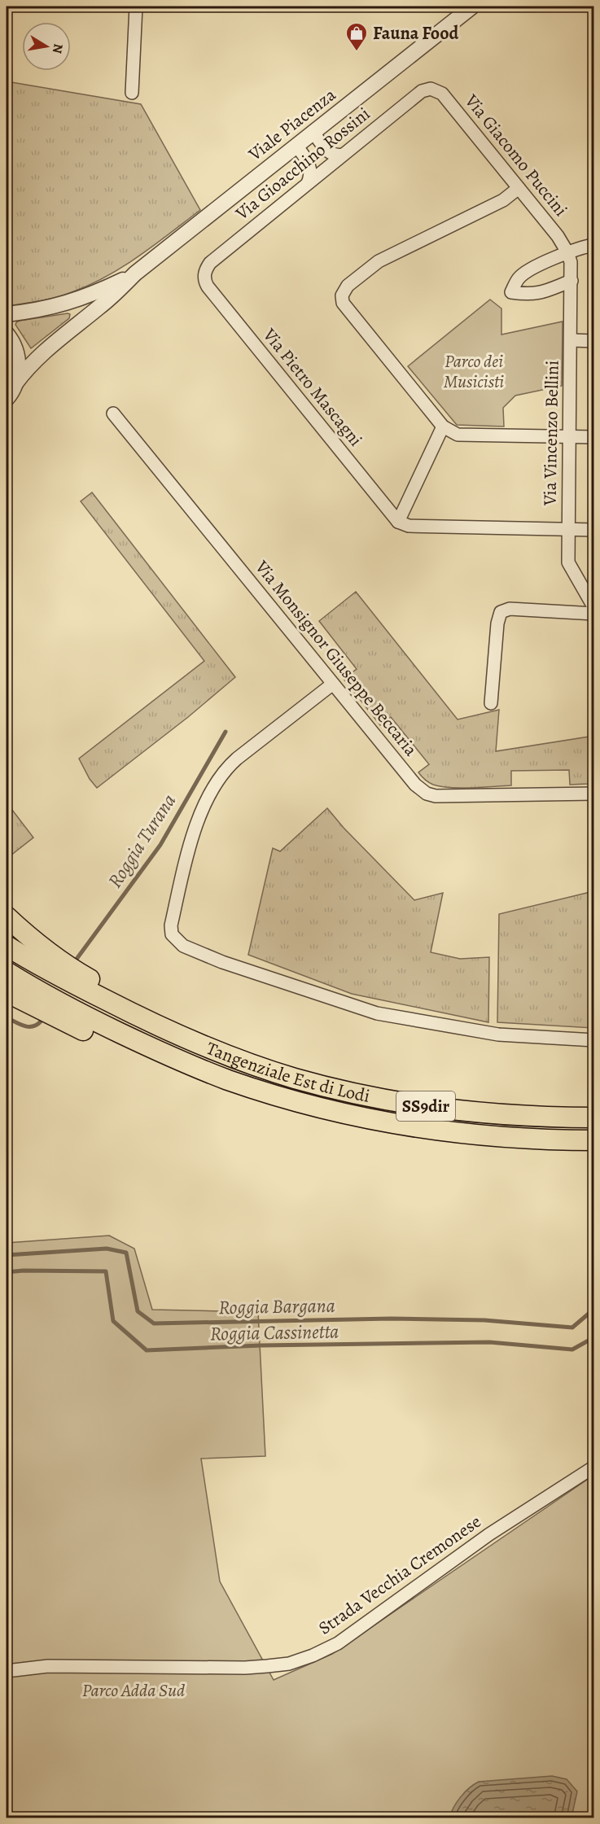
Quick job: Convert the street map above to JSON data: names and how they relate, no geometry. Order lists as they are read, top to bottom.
{
  "streets": {
    "highway": ["Tangenziale Est di Lodi", "SS9dir"],
    "street": [
      "Viale Piacenza",
      "Via Giacomo Puccini",
      "Via Gioacchino Rossini",
      "Via Pietro Mascagni",
      "Via Vincenzo Bellini",
      "Via Monsignor Giuseppe Beccaria",
      "Strada Vecchia Cremonese"
    ]
  },
  "crossings": [
    ["Via Giacomo Puccini", "Via Gioacchino Rossini"],
    ["Via Giacomo Puccini", "Via Vincenzo Bellini"],
    ["Via Gioacchino Rossini", "Via Pietro Mascagni"]
  ],
  "water": ["Roggia Turana", "Roggia Bargana", "Roggia Cassinetta"],
  "parks": ["Parco dei Musicisti", "Parco Adda Sud"],
  "places": {
    "shop": ["Fauna Food"]
  },
  "north": "right"
}
